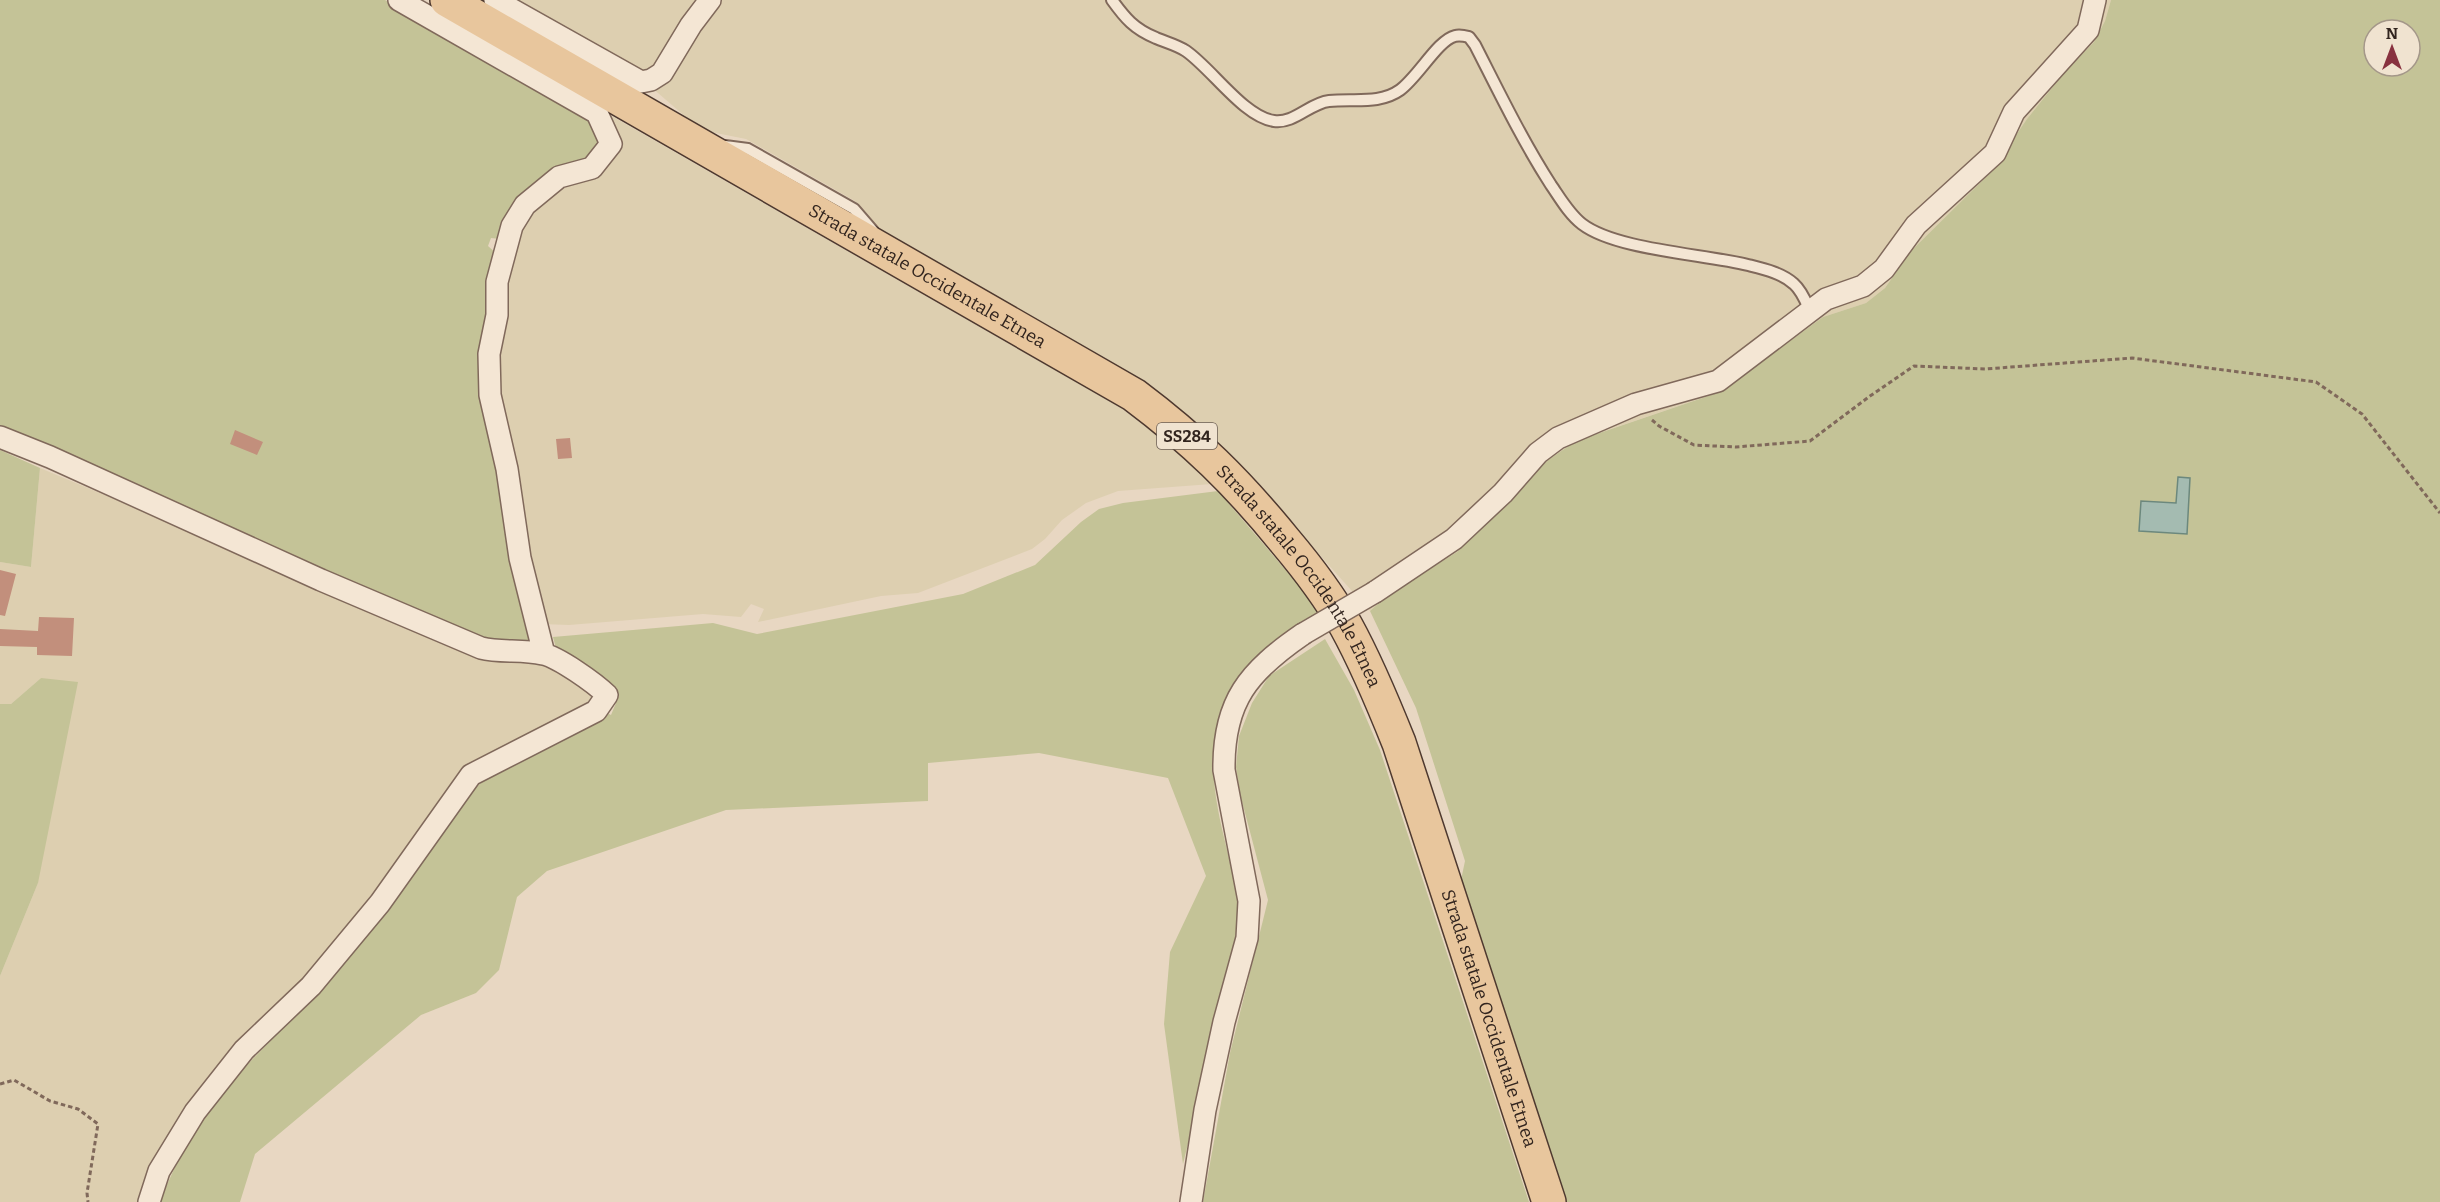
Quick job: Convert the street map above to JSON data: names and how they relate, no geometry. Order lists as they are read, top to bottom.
{
  "streets": {
    "main road": ["Strada statale Occidentale Etnea", "SS284"]
  },
  "north": "top"
}
